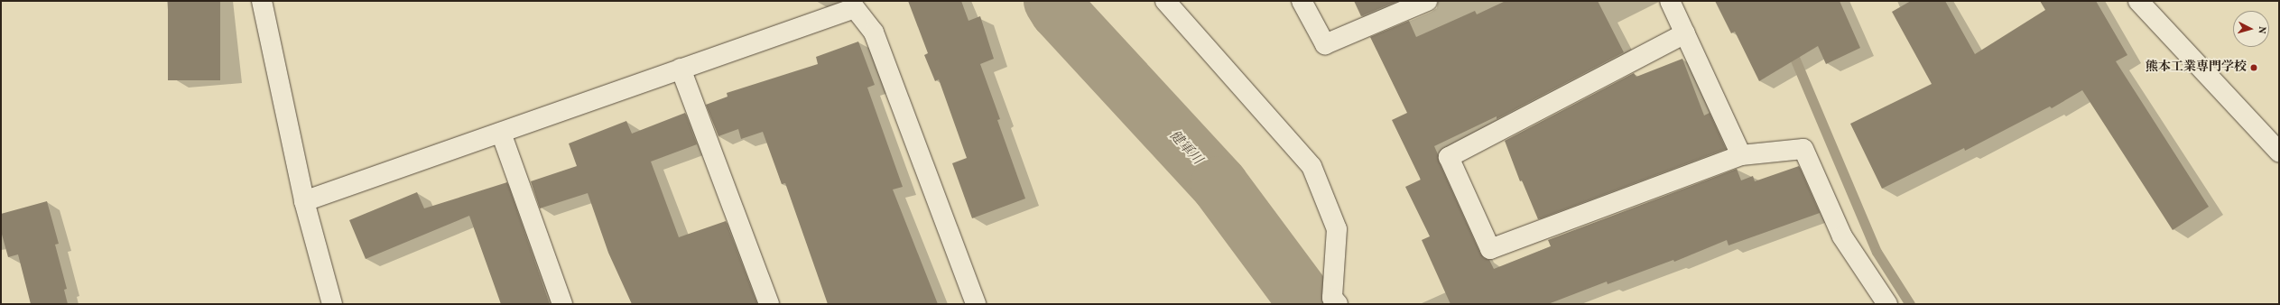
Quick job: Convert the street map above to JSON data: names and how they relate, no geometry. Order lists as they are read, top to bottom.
{
  "water": ["健軍川"],
  "places": ["熊本工業専門学校"],
  "north": "right"
}
